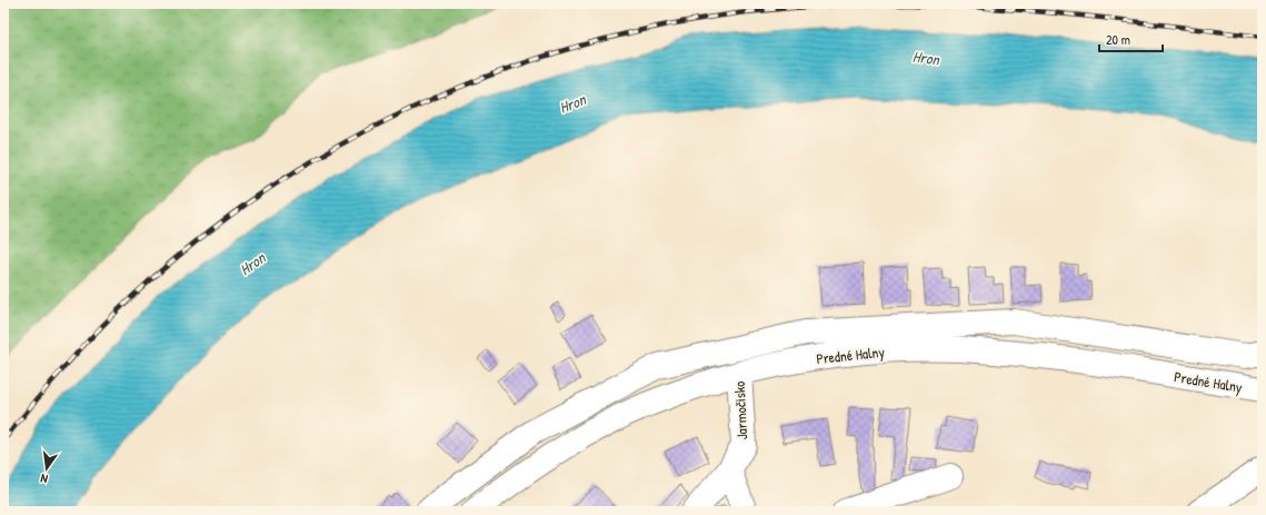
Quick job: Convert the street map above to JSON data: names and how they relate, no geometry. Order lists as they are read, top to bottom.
{
  "streets": {
    "street": ["Predné Halny", "Jarmočisko"]
  },
  "crossings": [
    ["Predné Halny", "Jarmočisko"]
  ],
  "water": ["Hron"],
  "scale_bar": "20 m",
  "north": "bottom"
}
